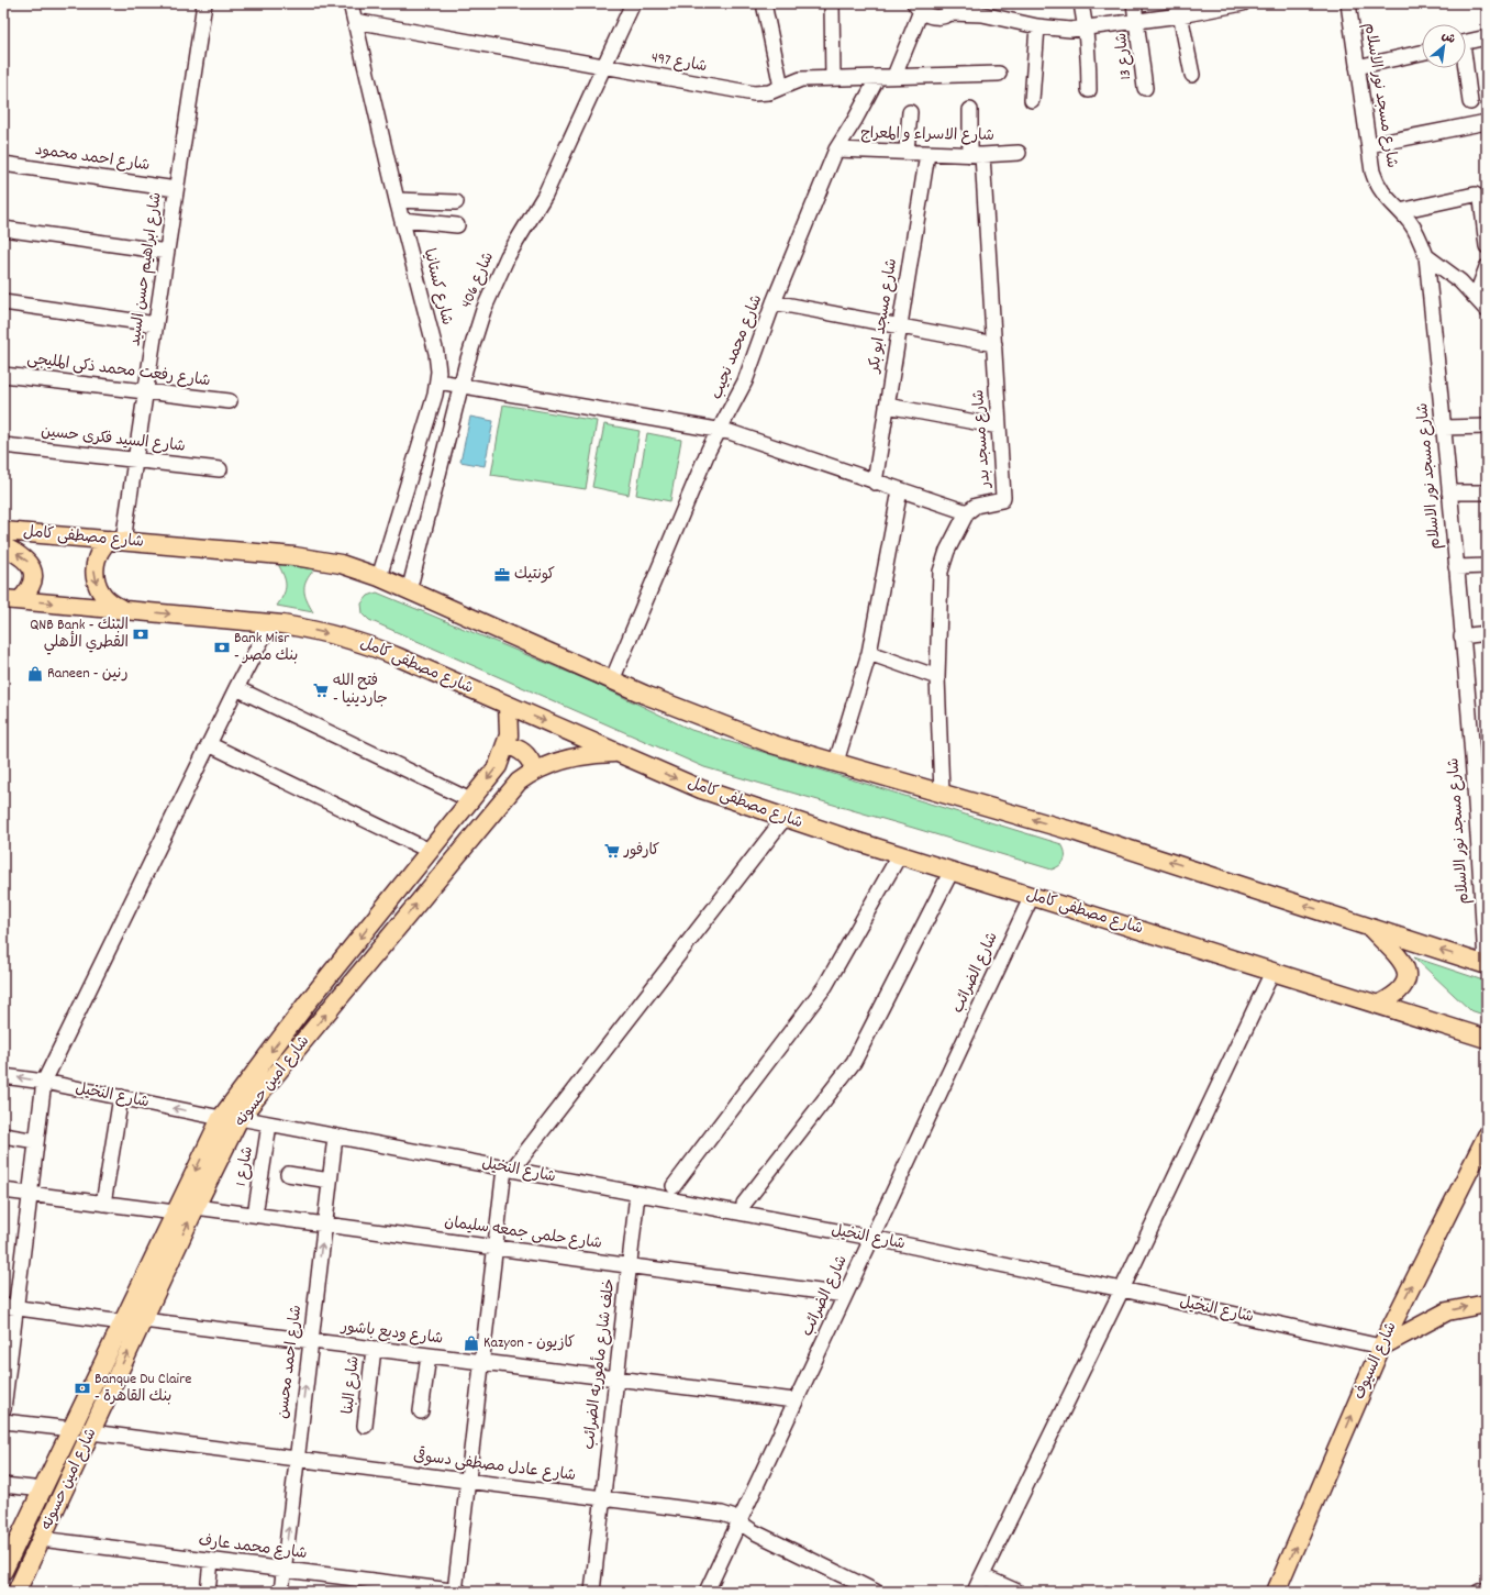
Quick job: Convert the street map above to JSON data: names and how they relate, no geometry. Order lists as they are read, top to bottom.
{
  "streets": {
    "main road": ["شارع مصطفى كامل", "شارع امين حسونه", "شارع السيوف"],
    "street": [
      "شارع 13",
      "شارع 497",
      "شارع مسجد نور الاسلام",
      "شارع الاسراء و المعراج",
      "شارع احمد محمود",
      "شارع ابراهيم حسن السيد",
      "شارع 406",
      "شارع كستانيا",
      "شارع مسجد ابو بكر",
      "شارع محمد نجيب",
      "شارع رفعت محمد ذكى المليجى",
      "شارع مسجد بدر",
      "شارع السيد فكرى حسين",
      "شارع الضرائب",
      "شارع النخيل",
      "شارع 1",
      "شارع حلمى جمعه سليمان",
      "شارع وديع باشور",
      "شارع احمد محسن",
      "خلف شارع مأموريه الضرائب",
      "شارع البنا",
      "شارع عادل مصطفى دسوقى",
      "شارع محمد عارف"
    ]
  },
  "crossings": [
    ["شارع 497", "شارع 406"],
    ["شارع 497", "شارع كستانيا"],
    ["شارع 497", "شارع محمد نجيب"],
    ["شارع مسجد نور الاسلام", "شارع مصطفى كامل"],
    ["شارع الاسراء و المعراج", "شارع مسجد ابو بكر"],
    ["شارع الاسراء و المعراج", "شارع محمد نجيب"],
    ["شارع الاسراء و المعراج", "شارع مسجد بدر"],
    ["شارع احمد محمود", "شارع ابراهيم حسن السيد"],
    ["شارع ابراهيم حسن السيد", "شارع رفعت محمد ذكى المليجى"],
    ["شارع ابراهيم حسن السيد", "شارع السيد فكرى حسين"],
    ["شارع ابراهيم حسن السيد", "شارع مصطفى كامل"],
    ["شارع 406", "شارع مصطفى كامل"],
    ["شارع كستانيا", "شارع مصطفى كامل"],
    ["شارع محمد نجيب", "شارع مصطفى كامل"],
    ["شارع مصطفى كامل", "شارع الضرائب"],
    ["شارع مصطفى كامل", "شارع امين حسونه"],
    ["شارع الضرائب", "شارع النخيل"],
    ["شارع الضرائب", "شارع حلمى جمعه سليمان"],
    ["شارع الضرائب", "شارع وديع باشور"],
    ["شارع الضرائب", "شارع عادل مصطفى دسوقى"],
    ["شارع امين حسونه", "شارع النخيل"],
    ["شارع امين حسونه", "شارع حلمى جمعه سليمان"],
    ["شارع امين حسونه", "شارع وديع باشور"],
    ["شارع امين حسونه", "شارع عادل مصطفى دسوقى"],
    ["شارع امين حسونه", "شارع محمد عارف"],
    ["شارع النخيل", "شارع 1"],
    ["شارع النخيل", "شارع السيوف"],
    ["شارع النخيل", "شارع احمد محسن"],
    ["شارع النخيل", "خلف شارع مأموريه الضرائب"],
    ["شارع 1", "شارع حلمى جمعه سليمان"],
    ["شارع حلمى جمعه سليمان", "شارع احمد محسن"],
    ["شارع حلمى جمعه سليمان", "خلف شارع مأموريه الضرائب"],
    ["شارع وديع باشور", "شارع احمد محسن"],
    ["شارع وديع باشور", "خلف شارع مأموريه الضرائب"],
    ["شارع وديع باشور", "شارع البنا"],
    ["شارع احمد محسن", "شارع عادل مصطفى دسوقى"],
    ["شارع احمد محسن", "شارع محمد عارف"],
    ["خلف شارع مأموريه الضرائب", "شارع عادل مصطفى دسوقى"]
  ],
  "one_way": ["شارع السيوف", "شارع احمد محسن"],
  "places": {
    "office": ["كونتيك"],
    "bank": ["QNB Bank - البنك القطري الأهلي", "Bank Misr - بنك مصر", "Banque Du Claire - بنك القاهرة"],
    "shop": ["Raneen - رنين", "Kazyon - كازيون"],
    "supermarket": ["فتح الله - جاردينيا", "كارفور"]
  },
  "north": "top right"
}
